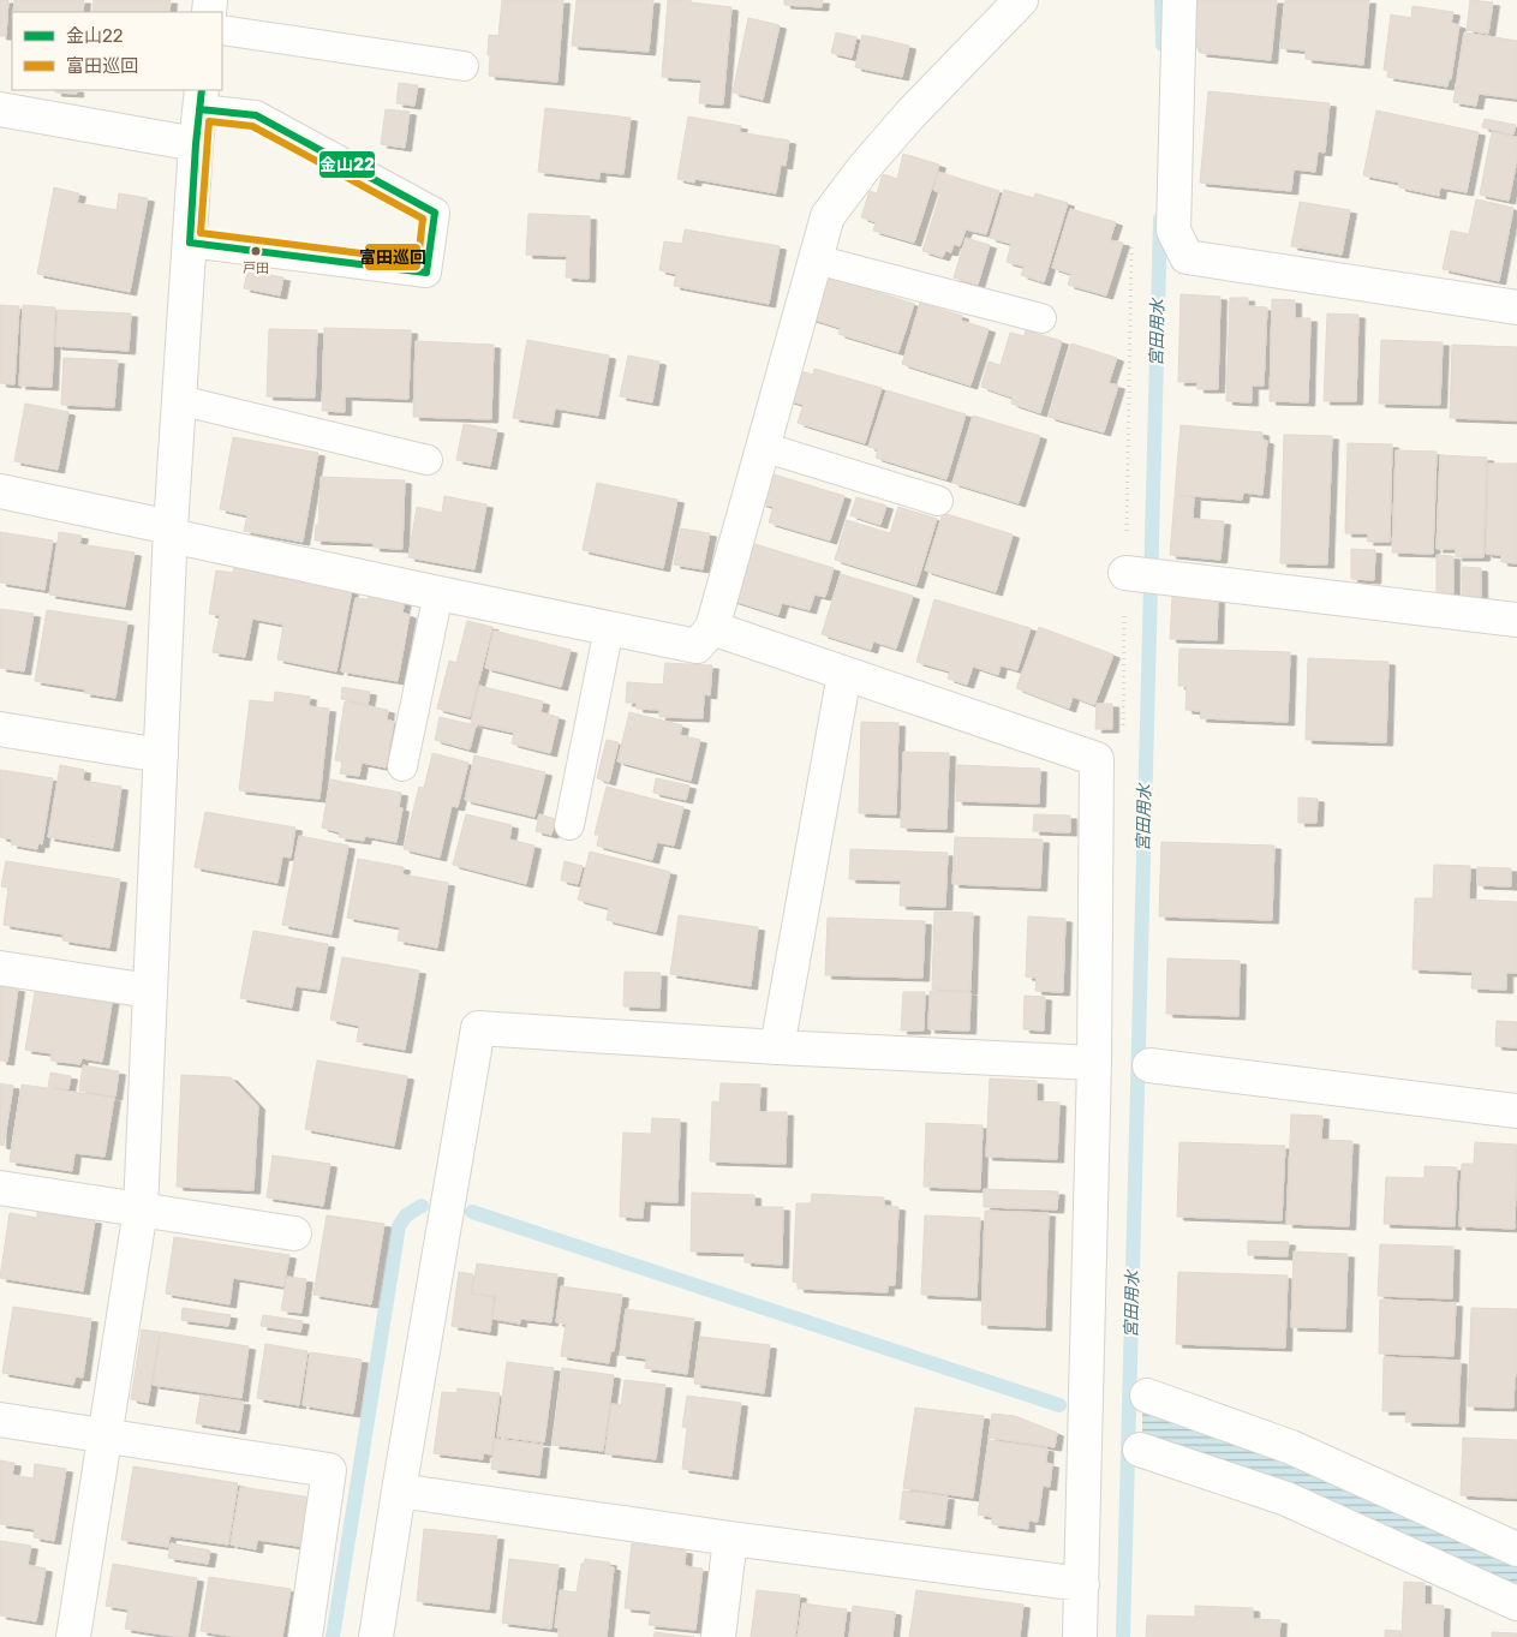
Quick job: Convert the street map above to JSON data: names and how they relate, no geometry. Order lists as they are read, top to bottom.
{
  "water": ["宮田用水"],
  "places": ["戸田"],
  "lines": ["transit line 金山22", "transit line 富田巡回"],
  "legend": ["金山22", "富田巡回"]
}
